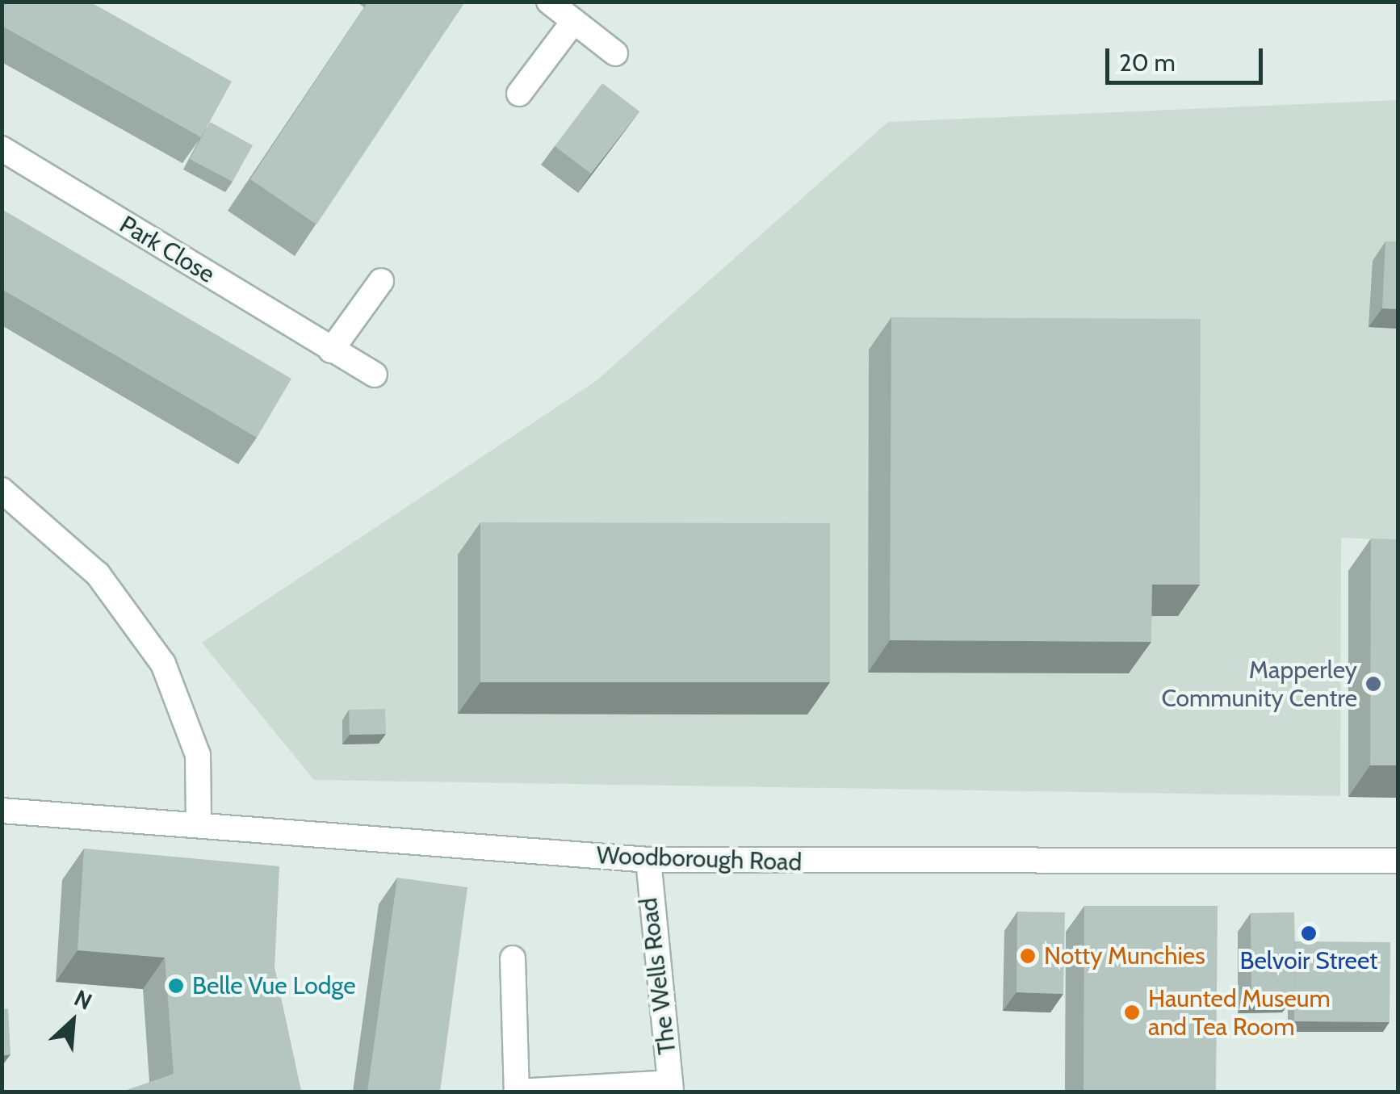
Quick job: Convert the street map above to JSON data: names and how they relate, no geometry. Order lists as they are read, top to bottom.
{
  "streets": {
    "main road": ["Park Close", "Woodborough Road", "The Wells Road"]
  },
  "crossings": [
    ["Woodborough Road", "The Wells Road"]
  ],
  "places": [
    "Mapperley Community Centre",
    "Belvoir Street",
    "Notty Munchies",
    "Belle Vue Lodge",
    "Haunted Museum and Tea Room"
  ],
  "scale_bar": "20 m",
  "north": "top right"
}
